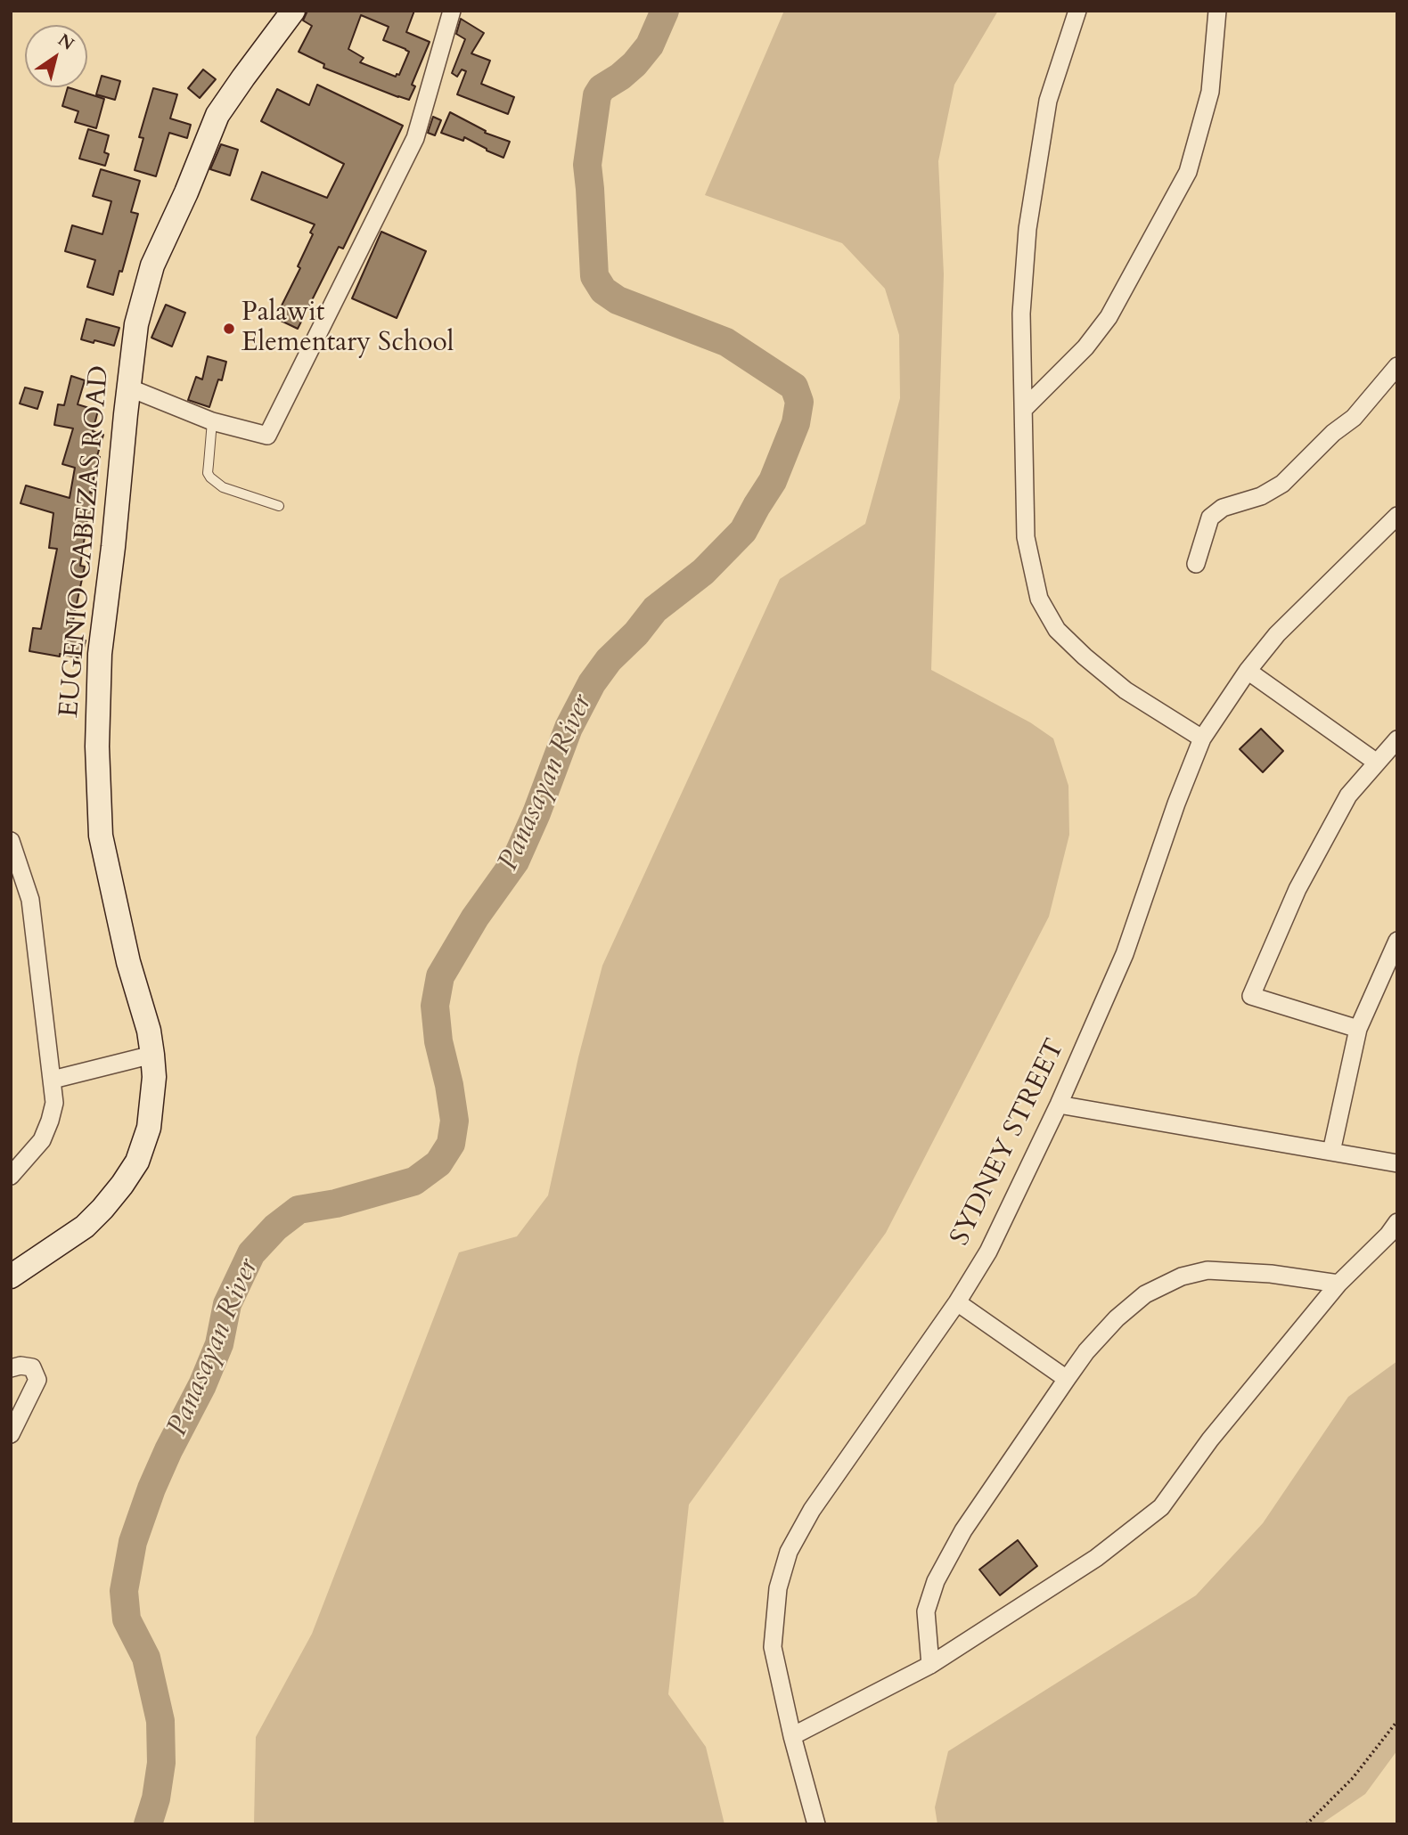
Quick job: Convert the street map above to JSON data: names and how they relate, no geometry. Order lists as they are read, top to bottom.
{
  "streets": {
    "street": ["EUGENIO CABEZAS ROAD", "SYDNEY STREET"]
  },
  "water": ["Panasayan River"],
  "places": ["Palawit Elementary School"],
  "north": "top right"
}
